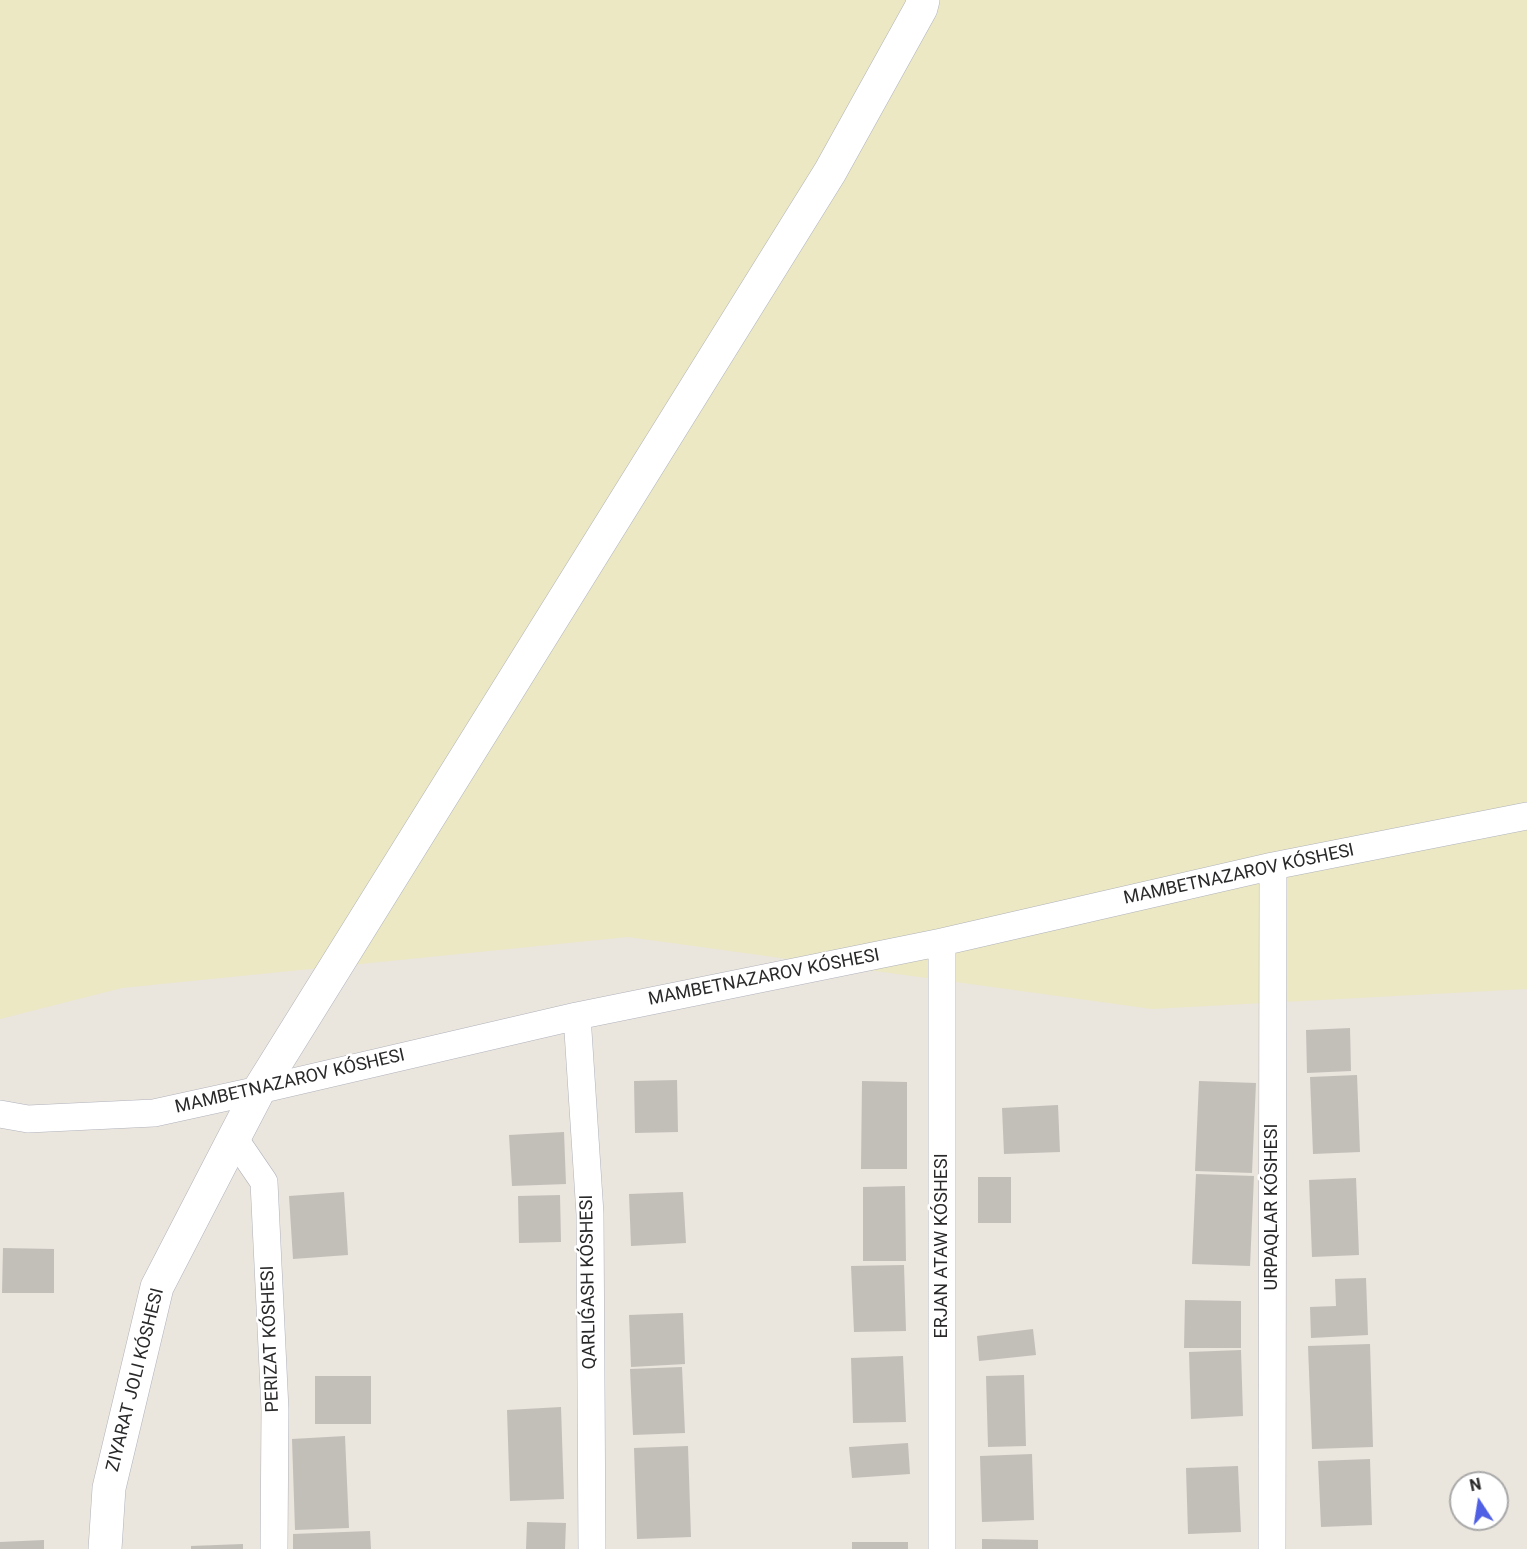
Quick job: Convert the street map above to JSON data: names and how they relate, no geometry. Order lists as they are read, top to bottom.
{
  "streets": {
    "street": [
      "MAMBETNAZAROV KÓSHESI",
      "URPAQLAR KÓSHESI",
      "ERJAN ATAW KÓSHESI",
      "PERIZAT KÓSHESI"
    ]
  },
  "crossings": [
    ["MAMBETNAZAROV KÓSHESI", "URPAQLAR KÓSHESI"],
    ["MAMBETNAZAROV KÓSHESI", "ERJAN ATAW KÓSHESI"]
  ],
  "north": "top"
}
